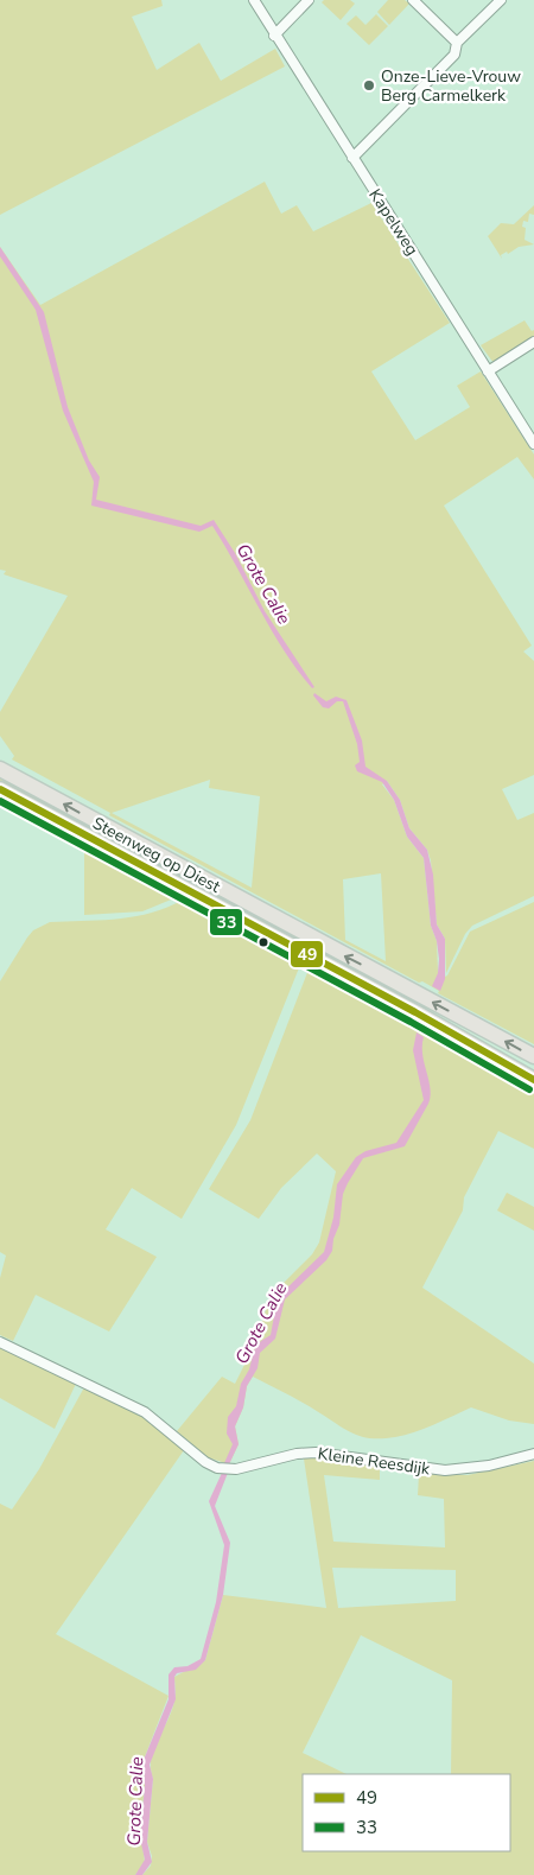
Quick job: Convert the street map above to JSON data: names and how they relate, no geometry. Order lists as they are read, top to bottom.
{
  "streets": {
    "main road": ["Steenweg op Diest"],
    "street": ["Kapelweg", "Kleine Reesdijk"]
  },
  "water": ["Grote Calie"],
  "places": ["Onze-Lieve-Vrouw Berg Carmelkerk"],
  "lines": ["transit line 49", "transit line 33"],
  "legend": ["49", "33"]
}
